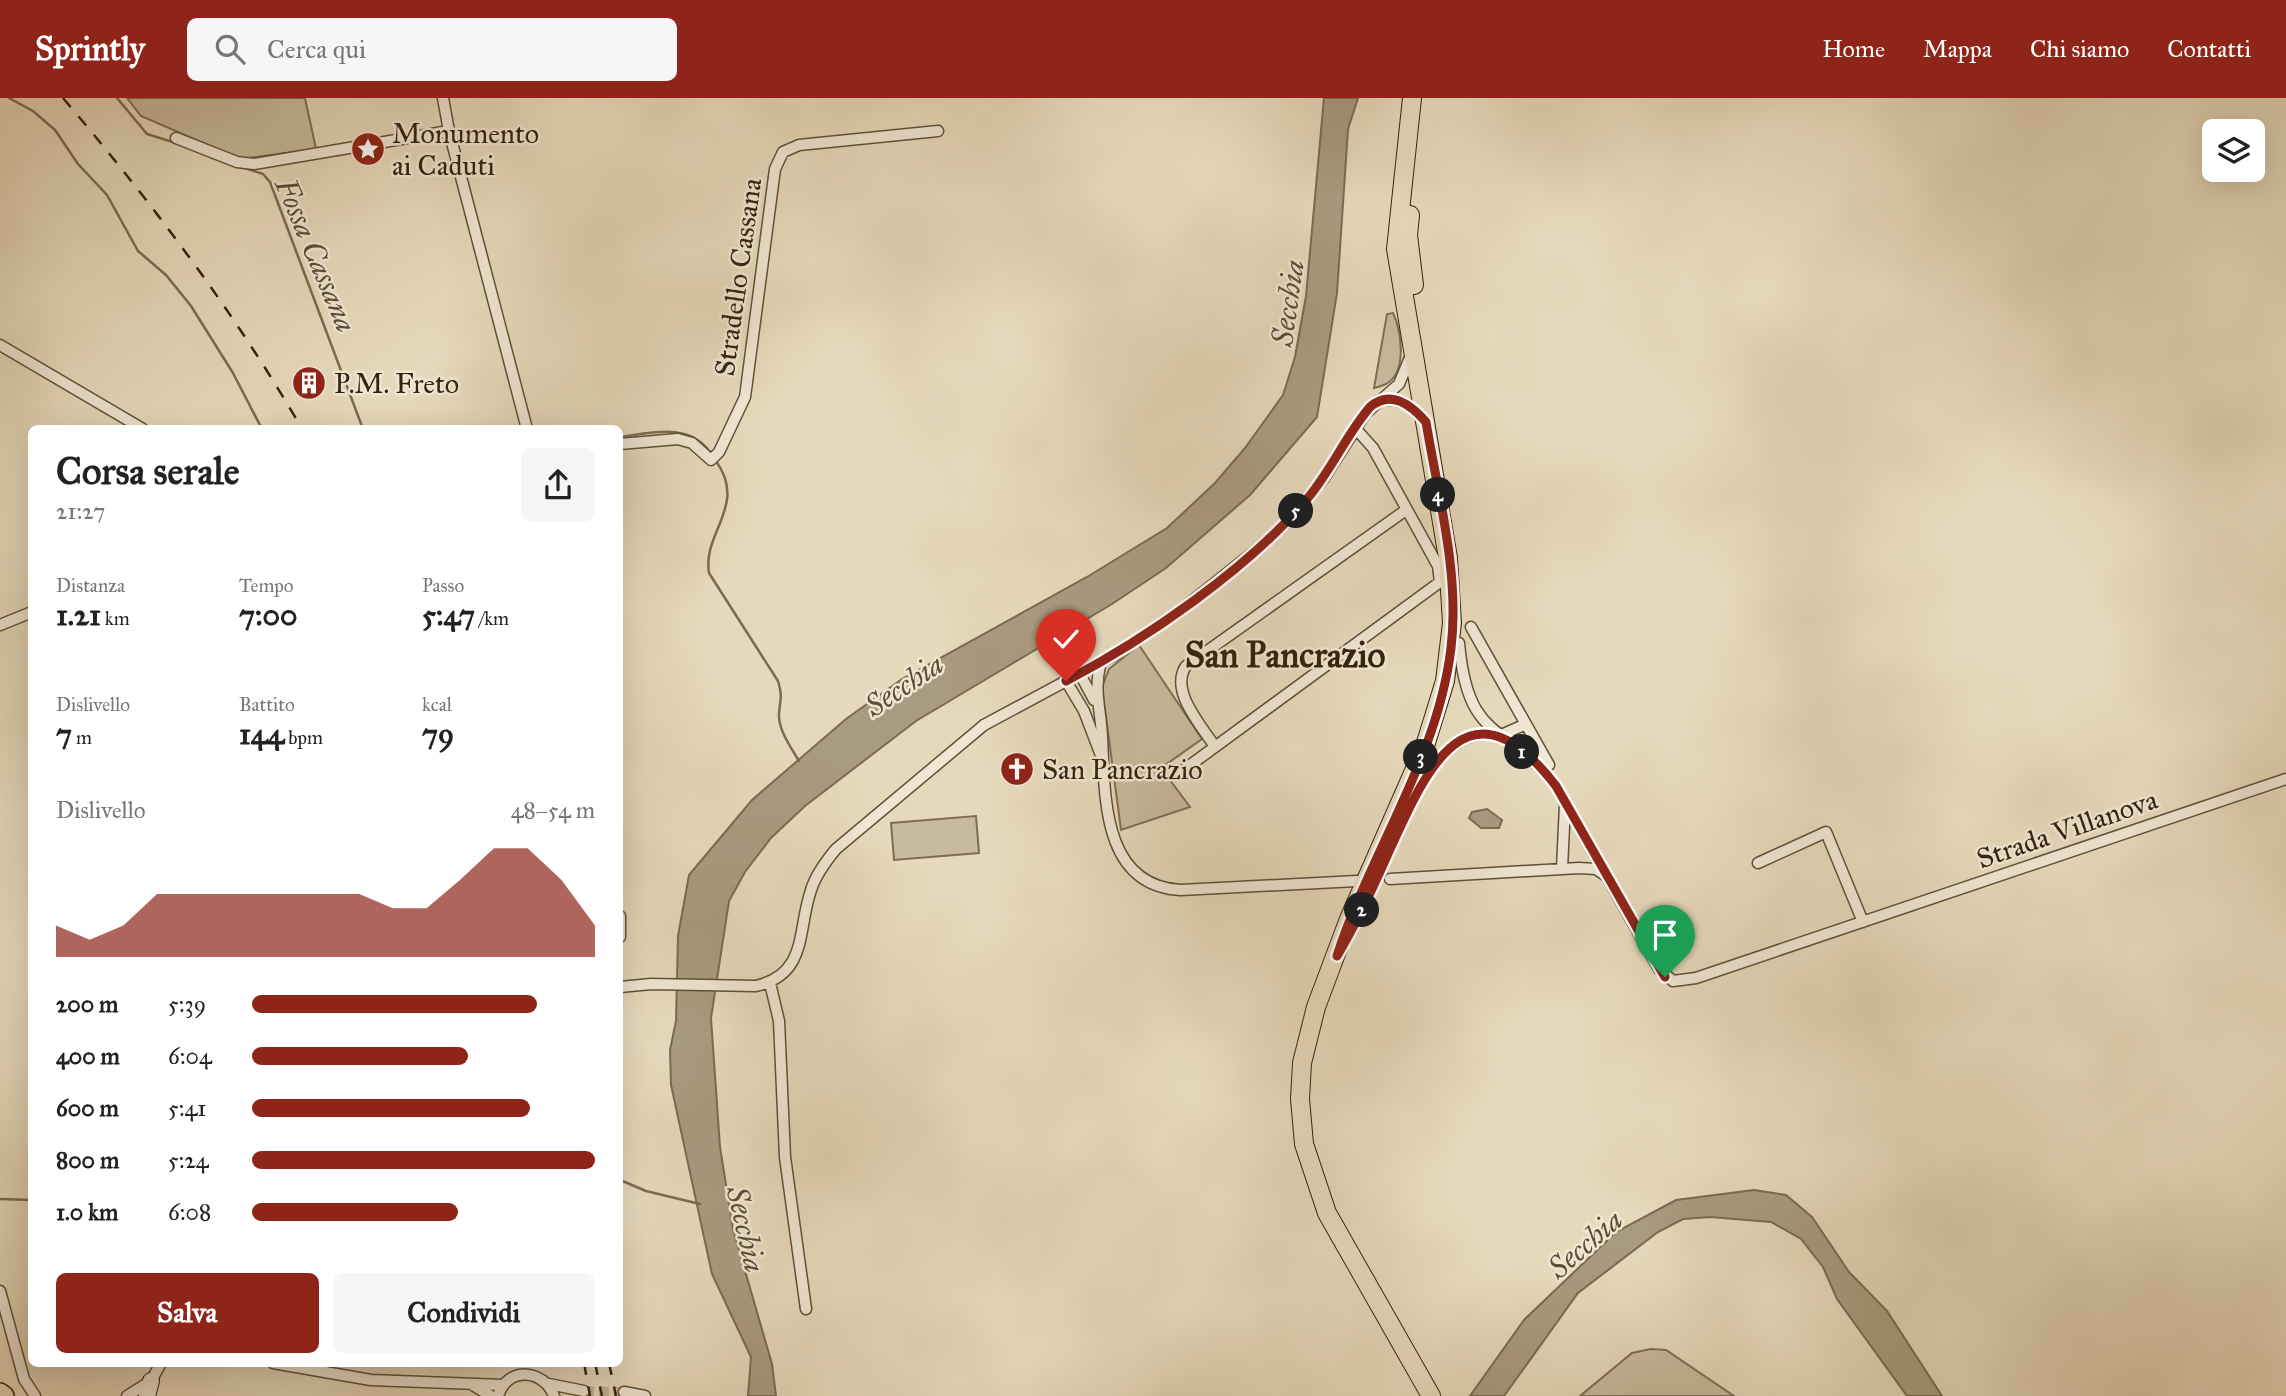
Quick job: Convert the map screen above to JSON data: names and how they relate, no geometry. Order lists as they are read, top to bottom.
{
  "streets": {
    "street": ["Stradello Cassana", "Strada Villanova"]
  },
  "districts": ["San Pancrazio"],
  "water": ["Fossa Cassana", "Secchia"],
  "places": {
    "place": ["Monumento ai Caduti"],
    "building": ["P.M. Freto"],
    "church": ["San Pancrazio"]
  },
  "page": {
    "header": "Sprintly",
    "search": "Cerca qui",
    "nav": [
      "Home",
      "Mappa",
      "Chi siamo",
      "Contatti"
    ],
    "heading": ["Corsa serale", "21:27"],
    "pins": [
      "4",
      "5",
      "1",
      "3",
      "2"
    ],
    "stats": [
      ["Distanza", "1.21 km"],
      ["Tempo", "7:00"],
      ["Passo", "5:47 /km"],
      ["Dislivello", "7 m"],
      ["Battito", "144 bpm"],
      ["kcal", "79"]
    ],
    "chart": ["Dislivello", "48–54 m"],
    "list": [
      {
        "name": "200 m",
        "note": "5:39"
      },
      {
        "name": "400 m",
        "note": "6:04"
      },
      {
        "name": "600 m",
        "note": "5:41"
      },
      {
        "name": "800 m",
        "note": "5:24"
      },
      {
        "name": "1.0 km",
        "note": "6:08"
      }
    ],
    "buttons": ["Salva", "Condividi"]
  }
}
